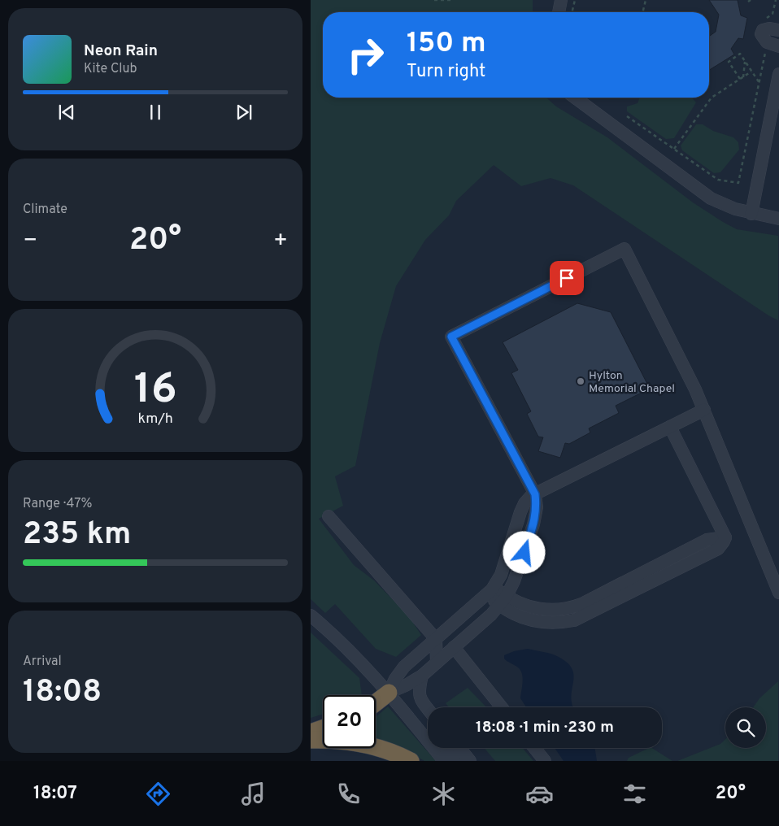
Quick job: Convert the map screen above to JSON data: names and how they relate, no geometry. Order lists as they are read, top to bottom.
{
  "places": ["Hylton Memorial Chapel"],
  "page": {
    "turn": ["150 m", "Turn right"],
    "song": ["Neon Rain", "Kite Club"],
    "tile": [
      "Climate",
      ["Range · 47%", "235 km"],
      ["Arrival", "18:08"]
    ],
    "heat": ["−", "20°", "+"],
    "limit": "20",
    "trip": "18:08 · 1 min · 230 m",
    "tabs": ["18:07", "20°"],
    "gauge": ["16", "km/h"]
  }
}
